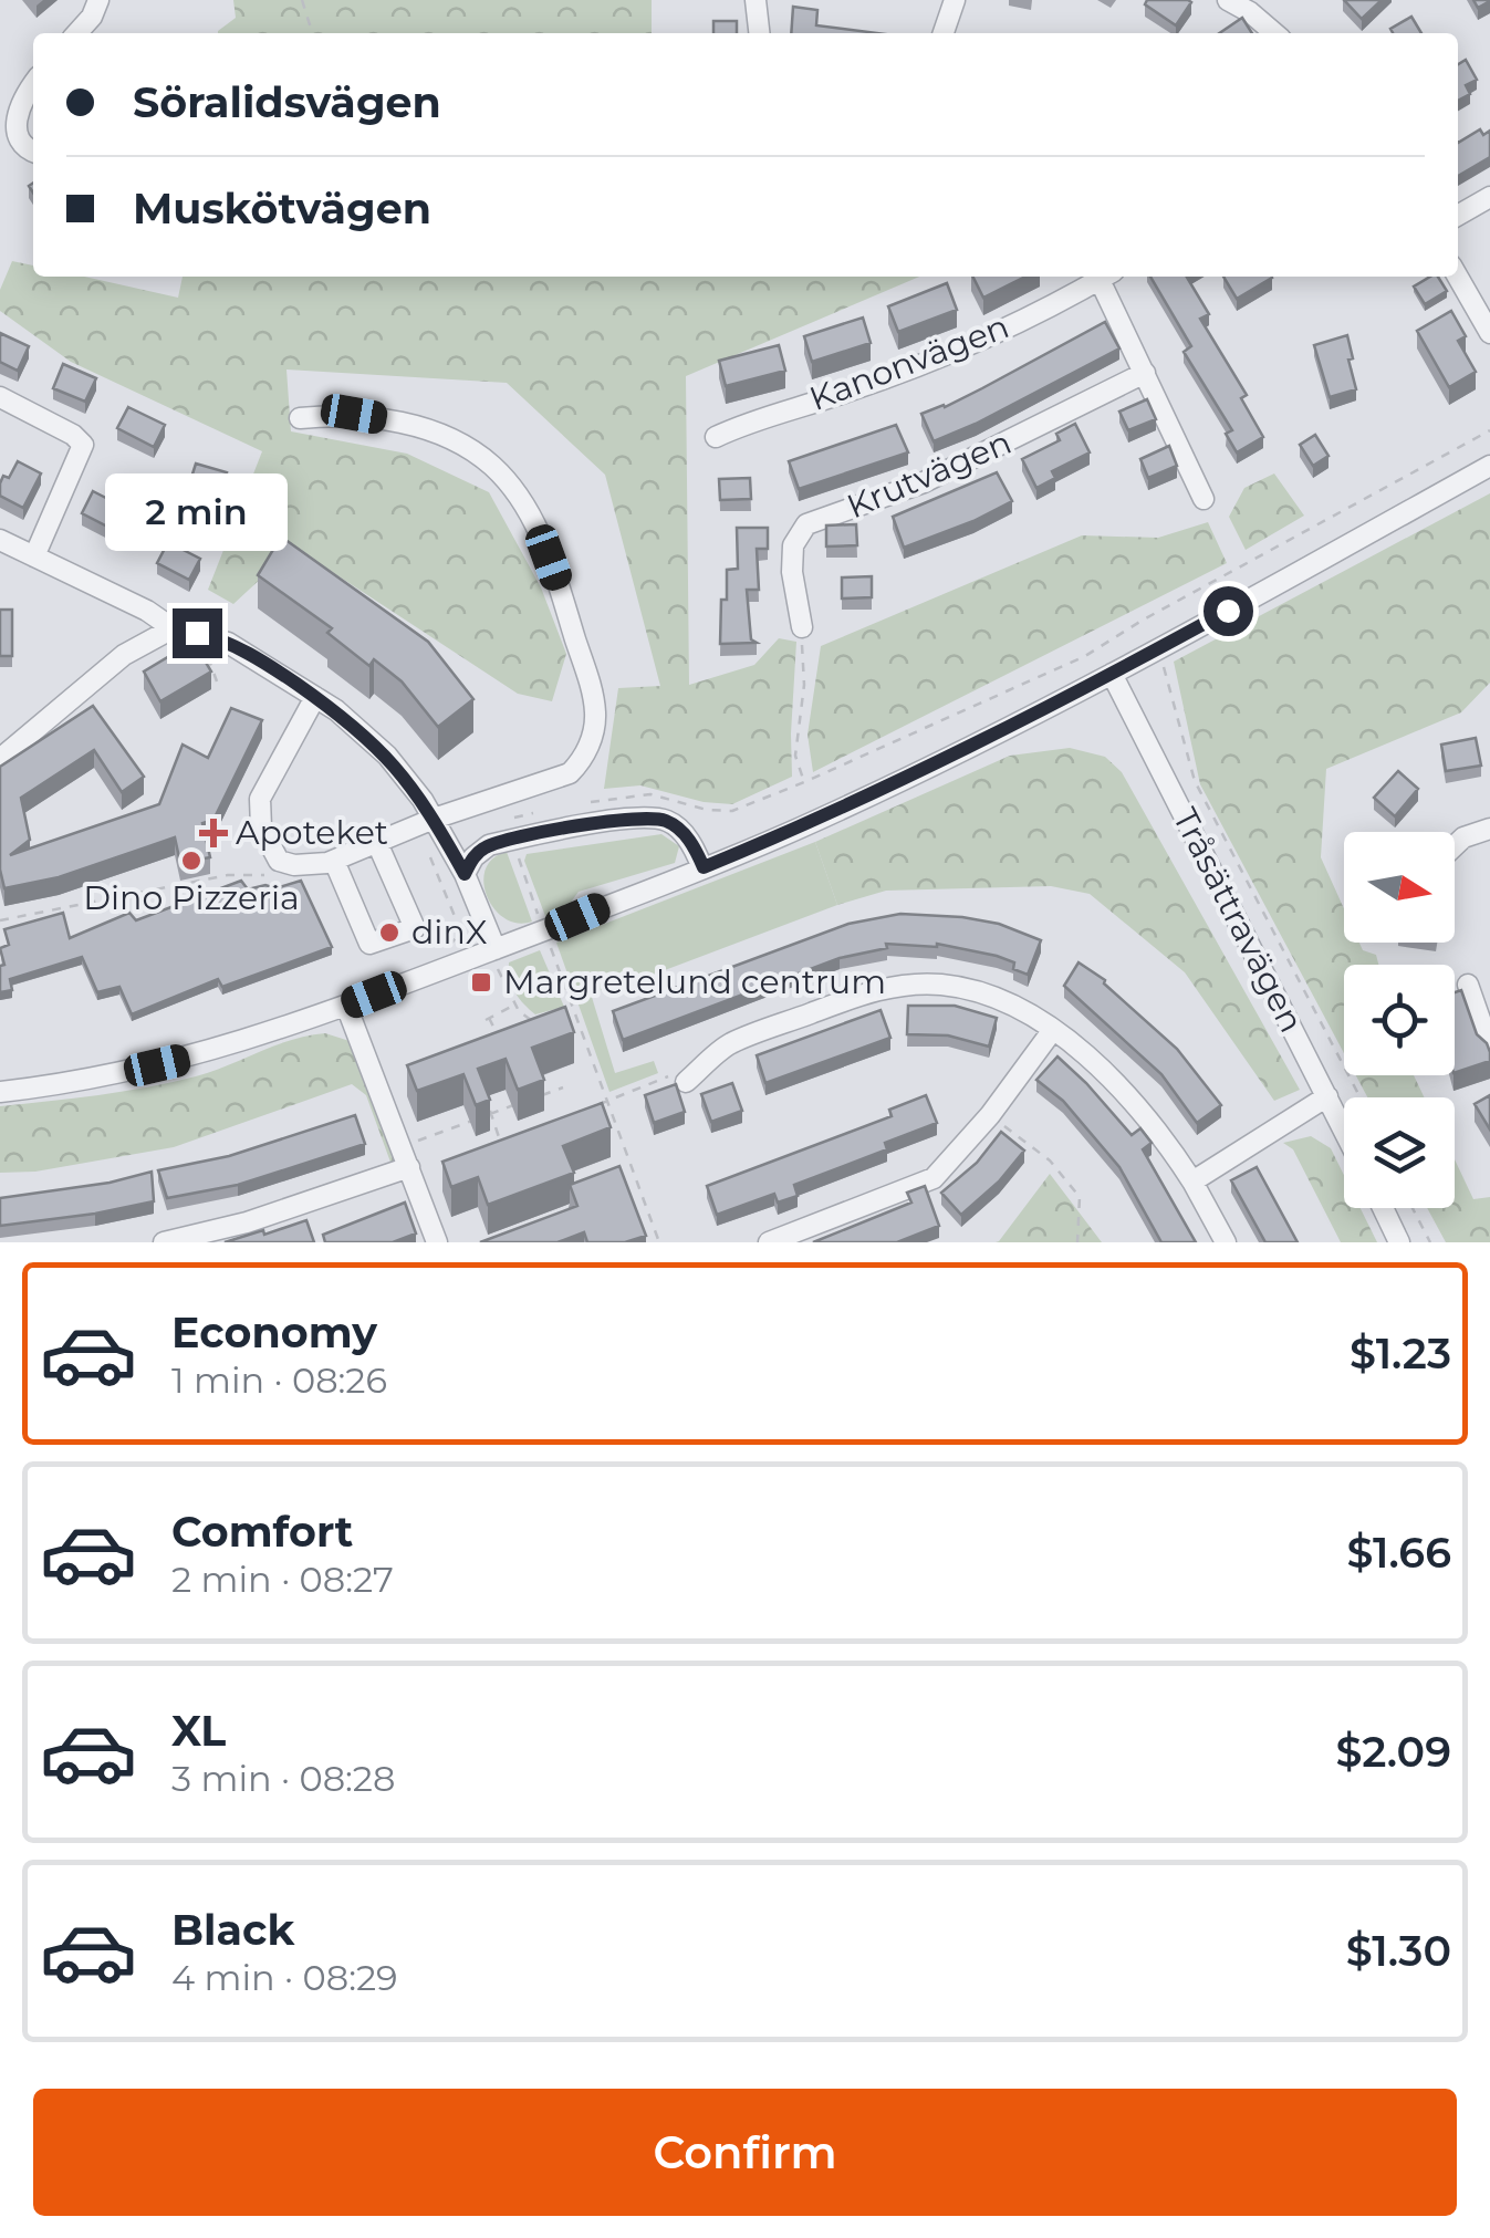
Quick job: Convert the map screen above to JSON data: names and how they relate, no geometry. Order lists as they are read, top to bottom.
{
  "streets": {
    "street": ["Kanonvägen", "Krutvägen", "Tråsättravägen"]
  },
  "crossings": [
    ["Kanonvägen", "Krutvägen"]
  ],
  "places": {
    "health": ["Apoteket"],
    "other": ["Dino Pizzeria", "dinX"],
    "transit": ["Margretelund centrum"]
  },
  "north": "right",
  "page": {
    "banner": ["Söralidsvägen", "Muskötvägen"],
    "bubble": "2 min",
    "list": [
      {
        "name": "Economy",
        "note": "1 min · 08:26",
        "value": "$1.23"
      },
      {
        "name": "Comfort",
        "note": "2 min · 08:27",
        "value": "$1.66"
      },
      {
        "name": "XL",
        "note": "3 min · 08:28",
        "value": "$2.09"
      },
      {
        "name": "Black",
        "note": "4 min · 08:29",
        "value": "$1.30"
      }
    ],
    "buttons": "Confirm"
  }
}
